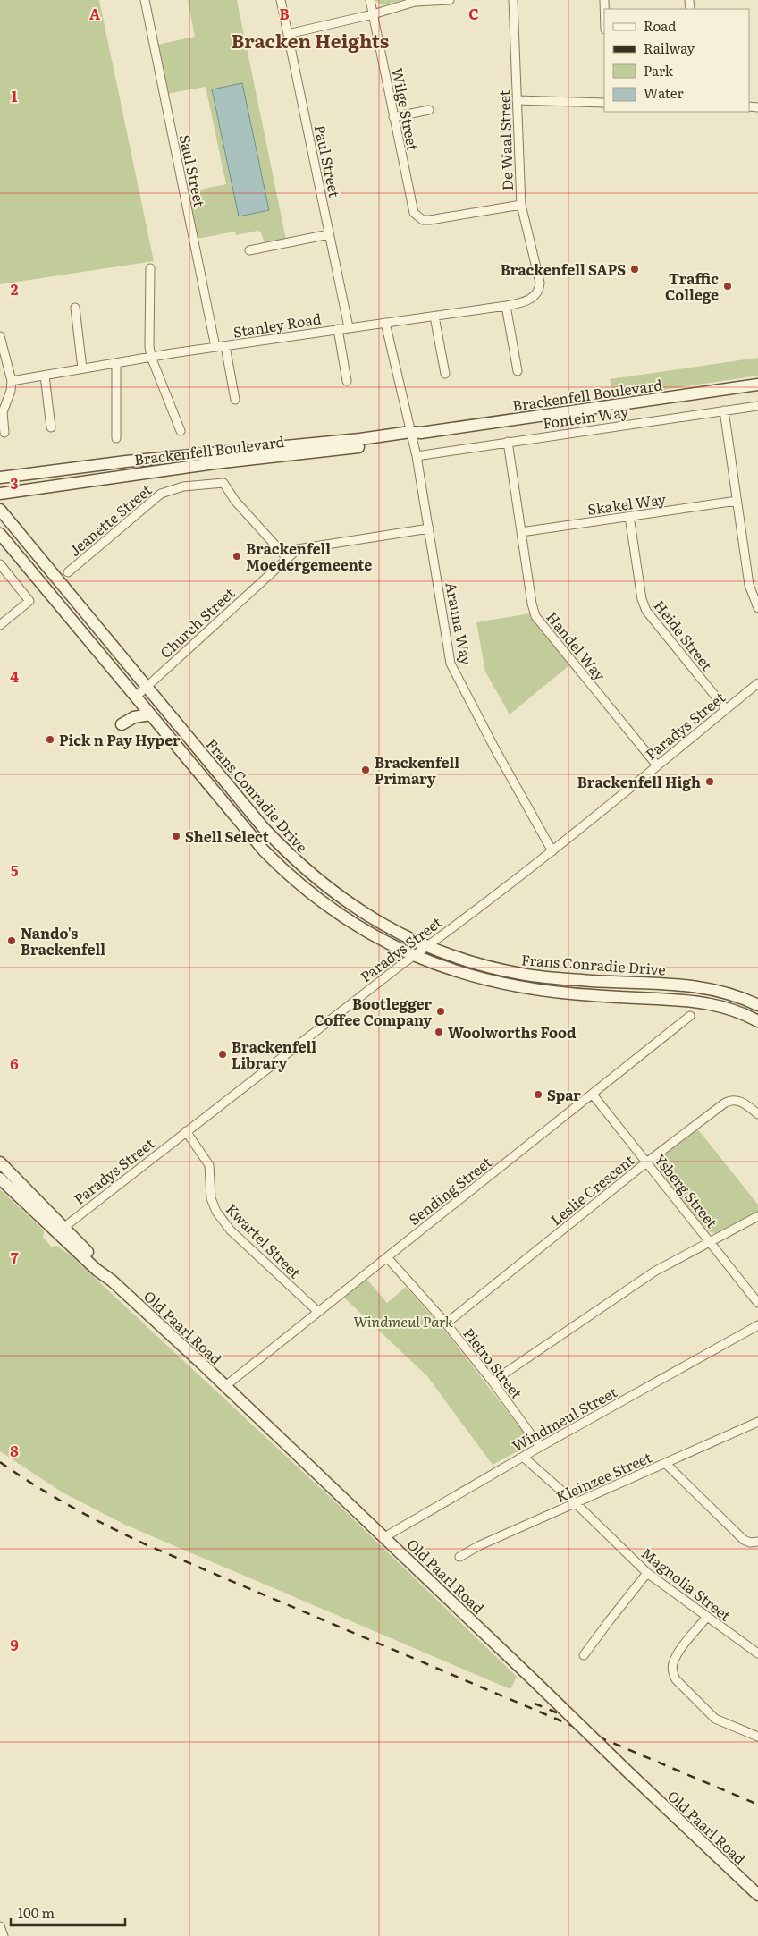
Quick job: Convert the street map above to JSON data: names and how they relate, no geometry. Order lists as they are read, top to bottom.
{
  "streets": {
    "street": [
      "Wilge Street",
      "De Waal Street",
      "Paul Street",
      "Saul Street",
      "Stanley Road",
      "Brackenfell Boulevard",
      "Fontein Way",
      "Skakel Way",
      "Jeanette Street",
      "Church Street",
      "Arauna Way",
      "Heide Street",
      "Handel Way",
      "Paradys Street",
      "Frans Conradie Drive",
      "Leslie Crescent",
      "Sending Street",
      "Ysberg Street",
      "Kwartel Street",
      "Old Paarl Road",
      "Pietro Street",
      "Windmeul Street",
      "Kleinzee Street",
      "Magnolia Street"
    ]
  },
  "crossings": [
    ["Wilge Street", "De Waal Street"],
    ["De Waal Street", "Stanley Road"],
    ["Paul Street", "Stanley Road"],
    ["Saul Street", "Stanley Road"],
    ["Brackenfell Boulevard", "Arauna Way"],
    ["Fontein Way", "Arauna Way"],
    ["Fontein Way", "Handel Way"],
    ["Skakel Way", "Heide Street"],
    ["Skakel Way", "Handel Way"],
    ["Jeanette Street", "Church Street"],
    ["Church Street", "Arauna Way"],
    ["Church Street", "Frans Conradie Drive"],
    ["Arauna Way", "Paradys Street"],
    ["Heide Street", "Paradys Street"],
    ["Handel Way", "Paradys Street"],
    ["Paradys Street", "Frans Conradie Drive"],
    ["Paradys Street", "Kwartel Street"],
    ["Paradys Street", "Old Paarl Road"],
    ["Leslie Crescent", "Ysberg Street"],
    ["Leslie Crescent", "Pietro Street"],
    ["Sending Street", "Ysberg Street"],
    ["Sending Street", "Kwartel Street"],
    ["Sending Street", "Old Paarl Road"],
    ["Sending Street", "Pietro Street"],
    ["Old Paarl Road", "Windmeul Street"],
    ["Pietro Street", "Windmeul Street"],
    ["Windmeul Street", "Magnolia Street"],
    ["Kleinzee Street", "Magnolia Street"]
  ],
  "districts": ["Bracken Heights"],
  "parks": ["Windmeul Park"],
  "places": [
    "Brackenfell SAPS",
    "Traffic College",
    "Brackenfell Moedergemeente",
    "Pick n Pay Hyper",
    "Brackenfell Primary",
    "Brackenfell High",
    "Shell Select",
    "Nando's Brackenfell",
    "Bootlegger Coffee Company",
    "Woolworths Food",
    "Brackenfell Library",
    "Spar"
  ],
  "legend": [
    "Road",
    "Railway",
    "Park",
    "Water"
  ],
  "scale_bar": "100 m",
  "grid": {
    "columns": ["A", "B", "C"],
    "rows": [
      "1",
      "2",
      "3",
      "4",
      "5",
      "6",
      "7",
      "8",
      "9"
    ]
  }
}
